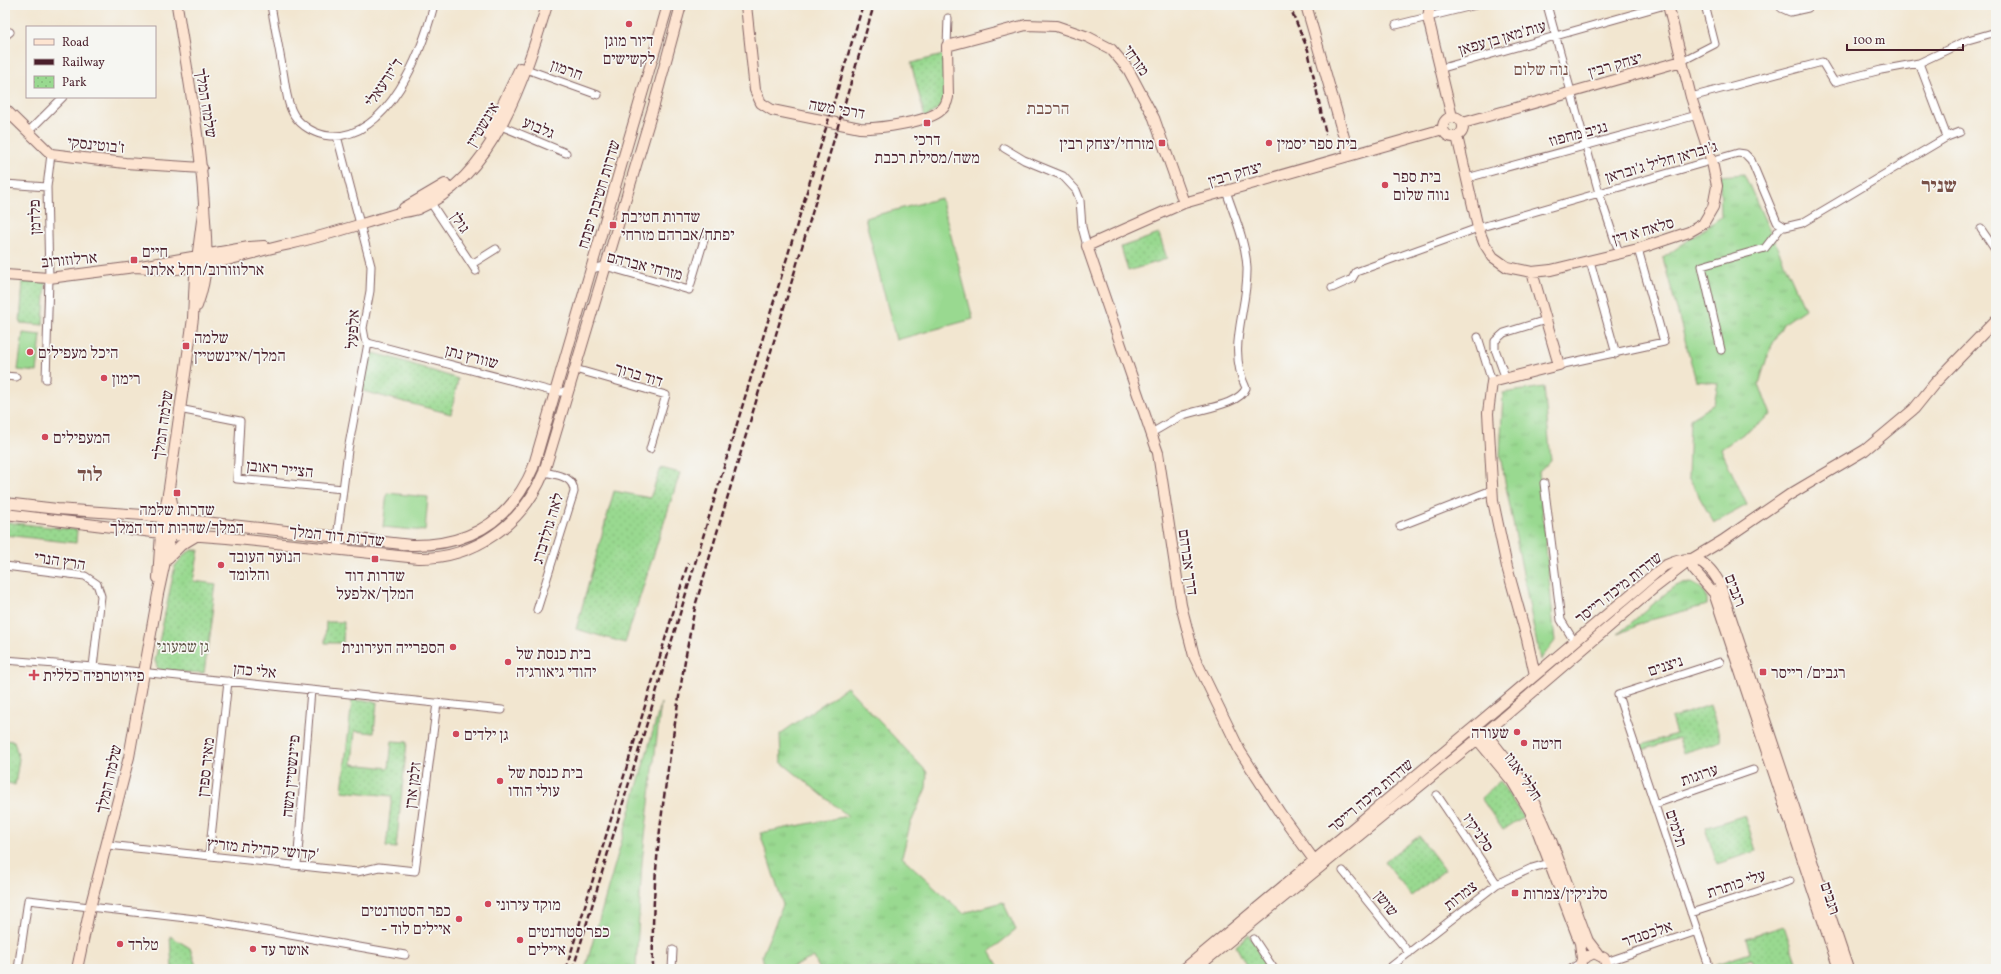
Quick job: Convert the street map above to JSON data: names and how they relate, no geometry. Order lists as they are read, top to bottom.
{
  "streets": {
    "street": [
      "עות'מאן בן עפאן",
      "מזרחי",
      "יצחק רבין",
      "חרמון",
      "ד'יזרעאלי",
      "שלמה המלך",
      "דרכי משה",
      "אינשטיין",
      "גלבוע",
      "נגיב מחפוז",
      "ז'בוטינסקי",
      "ג'ובראן חליל ג'ובראן",
      "שדרות חטיבת יפתח",
      "פלדמן",
      "גולן",
      "סלאח א דין",
      "ארלוזורוב",
      "מזרחי אברהם",
      "אלפעל",
      "שוורץ נתן",
      "דוד ברוך",
      "הצייר ראובן",
      "לאה גולדברג",
      "שדרות דוד המלך",
      "הרץ הנרי",
      "דרך אברהם",
      "שדרות מיכה רייסר",
      "רגבים",
      "ניצנים",
      "אלי כהן",
      "מאיר ספרן",
      "ערוגות",
      "פיינשטיין משה",
      "חללי אגוז",
      "זלמן ארן",
      "תלמים",
      "סלניקיו",
      "קדושי קהילת מזריץ'",
      "עלי כותרת",
      "צמרות",
      "שושן",
      "אלכסנדר"
    ]
  },
  "crossings": [
    ["עות'מאן בן עפאן", "סלאח א דין"],
    ["מזרחי", "יצחק רבין"],
    ["מזרחי", "דרכי משה"],
    ["יצחק רבין", "סלאח א דין"],
    ["יצחק רבין", "דרך אברהם"],
    ["חרמון", "אינשטיין"],
    ["ד'יזרעאלי", "אלפעל"],
    ["שלמה המלך", "אינשטיין"],
    ["שלמה המלך", "ז'בוטינסקי"],
    ["שלמה המלך", "ארלוזורוב"],
    ["שלמה המלך", "הצייר ראובן"],
    ["שלמה המלך", "שדרות דוד המלך"],
    ["שלמה המלך", "אלי כהן"],
    ["שלמה המלך", "קדושי קהילת מזריץ'"],
    ["אינשטיין", "גלבוע"],
    ["אינשטיין", "גולן"],
    ["אינשטיין", "ארלוזורוב"],
    ["אינשטיין", "אלפעל"],
    ["נגיב מחפוז", "סלאח א דין"],
    ["ז'בוטינסקי", "פלדמן"],
    ["ג'ובראן חליל ג'ובראן", "סלאח א דין"],
    ["שדרות חטיבת יפתח", "מזרחי אברהם"],
    ["שדרות חטיבת יפתח", "שוורץ נתן"],
    ["שדרות חטיבת יפתח", "דוד ברוך"],
    ["שדרות חטיבת יפתח", "שדרות דוד המלך"],
    ["פלדמן", "ארלוזורוב"],
    ["אלפעל", "שוורץ נתן"],
    ["אלפעל", "הצייר ראובן"],
    ["אלפעל", "שדרות דוד המלך"],
    ["שוורץ נתן", "שדרות דוד המלך"],
    ["לאה גולדברג", "שדרות דוד המלך"],
    ["הרץ הנרי", "אלי כהן"],
    ["דרך אברהם", "שדרות מיכה רייסר"],
    ["שדרות מיכה רייסר", "רגבים"],
    ["שדרות מיכה רייסר", "חללי אגוז"],
    ["ניצנים", "תלמים"],
    ["אלי כהן", "מאיר ספרן"],
    ["אלי כהן", "פיינשטיין משה"],
    ["אלי כהן", "זלמן ארן"],
    ["מאיר ספרן", "קדושי קהילת מזריץ'"],
    ["ערוגות", "תלמים"],
    ["פיינשטיין משה", "קדושי קהילת מזריץ'"],
    ["חללי אגוז", "צמרות"],
    ["חללי אגוז", "אלכסנדר"],
    ["זלמן ארן", "קדושי קהילת מזריץ'"],
    ["תלמים", "עלי כותרת"],
    ["תלמים", "אלכסנדר"],
    ["סלניקיו", "צמרות"],
    ["צמרות", "שושן"]
  ],
  "districts": [
    "נוה שלום",
    "הרכבת",
    "שניר",
    "לוד"
  ],
  "parks": ["גן שמעוני"],
  "places": {
    "other": [
      "דיור מוגן לקשישים",
      "בית ספר יסמין",
      "בית ספר נווה שלום",
      "היכל מעפילים",
      "רימון",
      "המעפילים",
      "הנוער העובד והלומד",
      "הספרייה העירונית",
      "בית כנסת של יהודי גיאורגיה",
      "שעורה",
      "גן ילדים",
      "חיטה",
      "בית כנסת של עולי הודו",
      "מוקד עירוני",
      "כפר הסטודנטים - איילים לוד",
      "כפר סטודנטים איילים",
      "טלרד",
      "אושר עד"
    ],
    "transit": [
      "דרכי משה/מסילת רכבת",
      "מזרחי/יצחק רבין",
      "שדרות חטיבת יפתח/אברהם מזרחי",
      "חיים ארלוזורוב/רחל אלתר",
      "שלמה המלך/איינשטיין",
      "שדרות שלמה המלך/שדרות דוד המלך",
      "שדרות דוד המלך/אלפעל",
      "רגבים/ רייסר",
      "סלניקין/צמרות"
    ],
    "health": ["פיזיוטרפיה כללית"]
  },
  "legend": ["Road", "Railway", "Park"],
  "scale_bar": "100 m"
}
